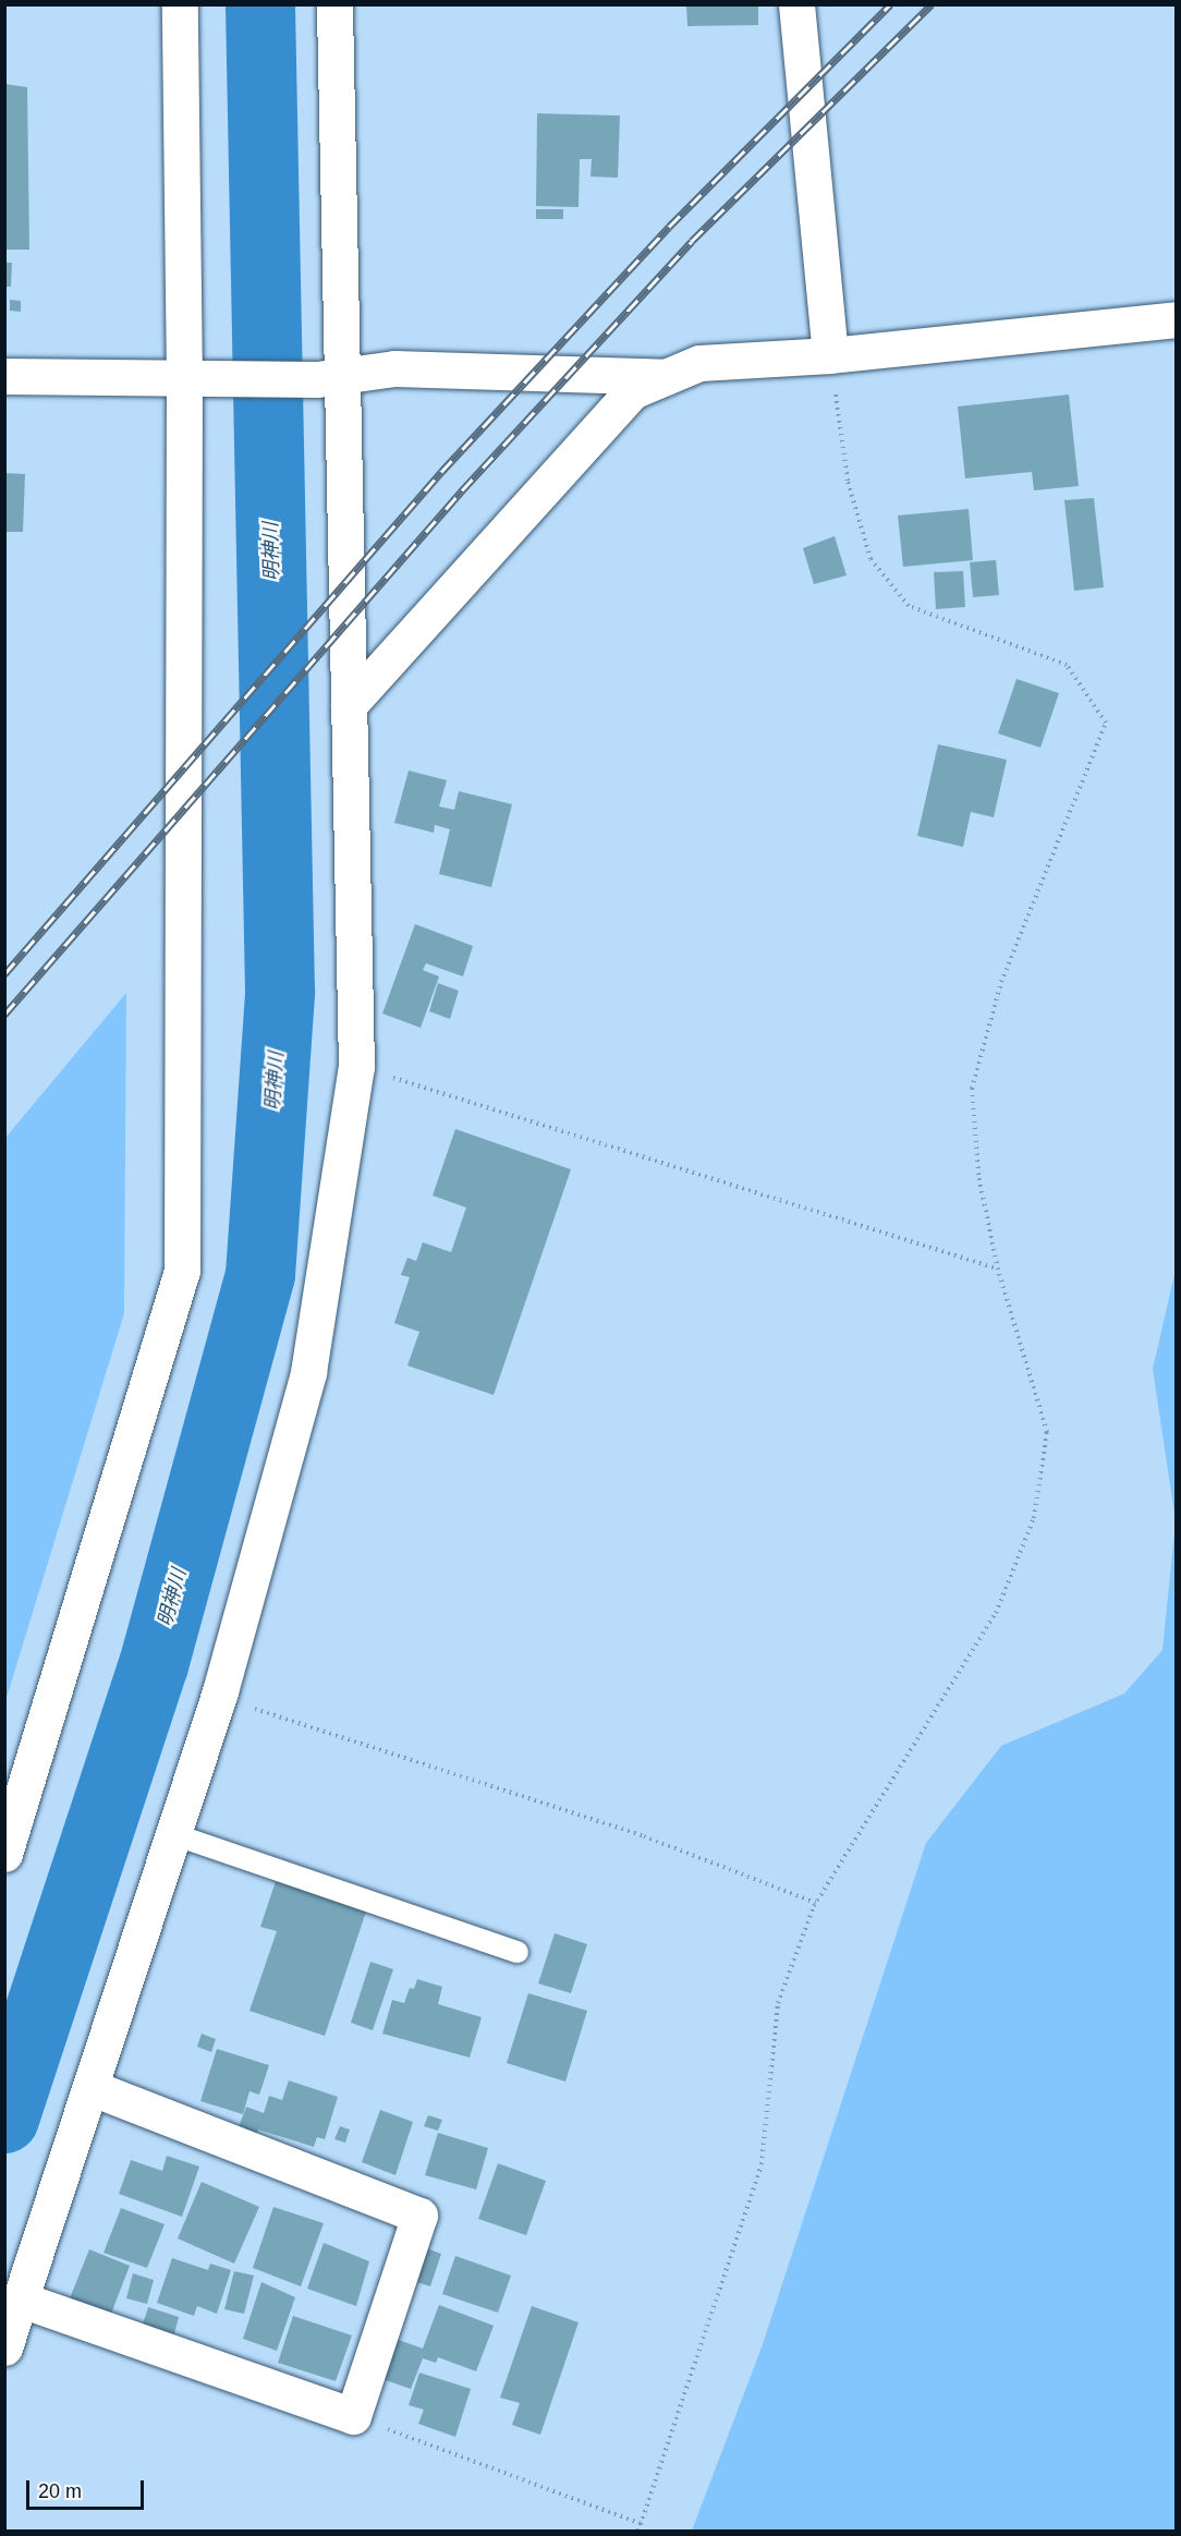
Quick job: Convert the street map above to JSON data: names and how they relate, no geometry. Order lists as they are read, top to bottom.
{
  "water": ["明神川"],
  "scale_bar": "20 m"
}
